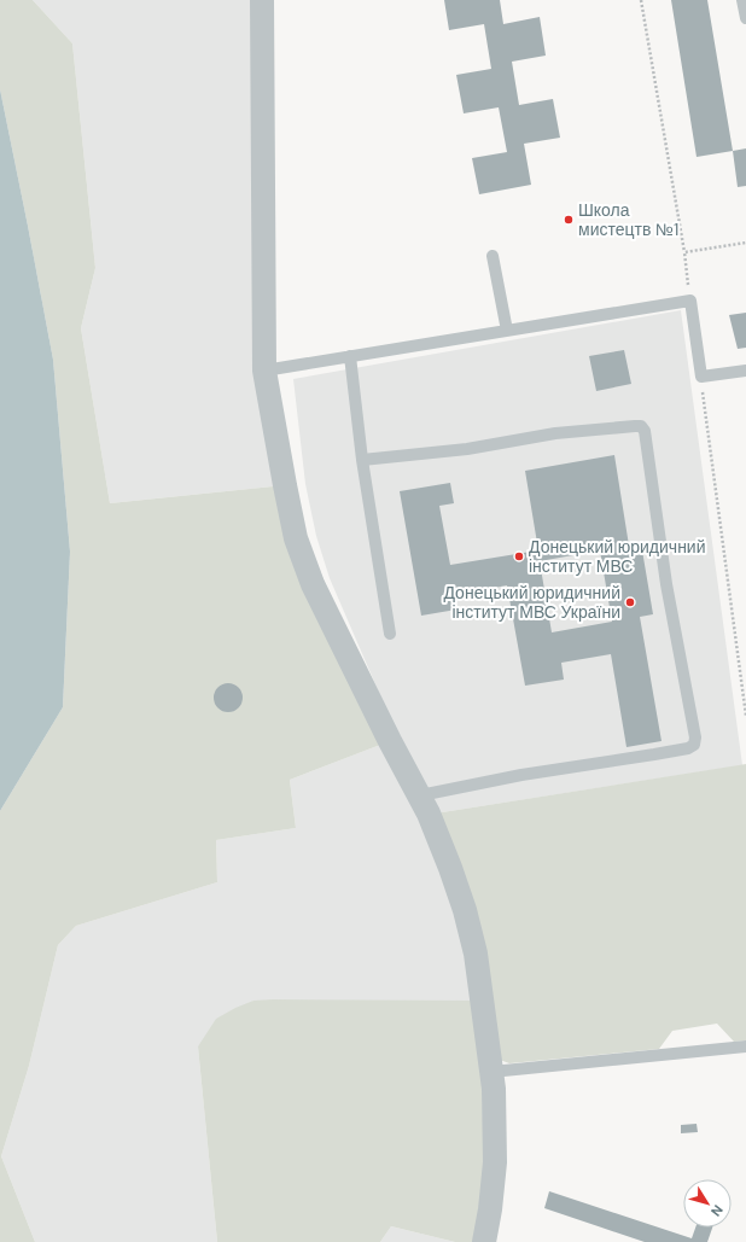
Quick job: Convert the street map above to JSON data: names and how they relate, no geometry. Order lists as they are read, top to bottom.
{
  "places": ["Школа мистецтв №1", "Донецький юридичний інститут МВС", "Донецький юридичний інститут МВС України"],
  "north": "bottom right"
}
